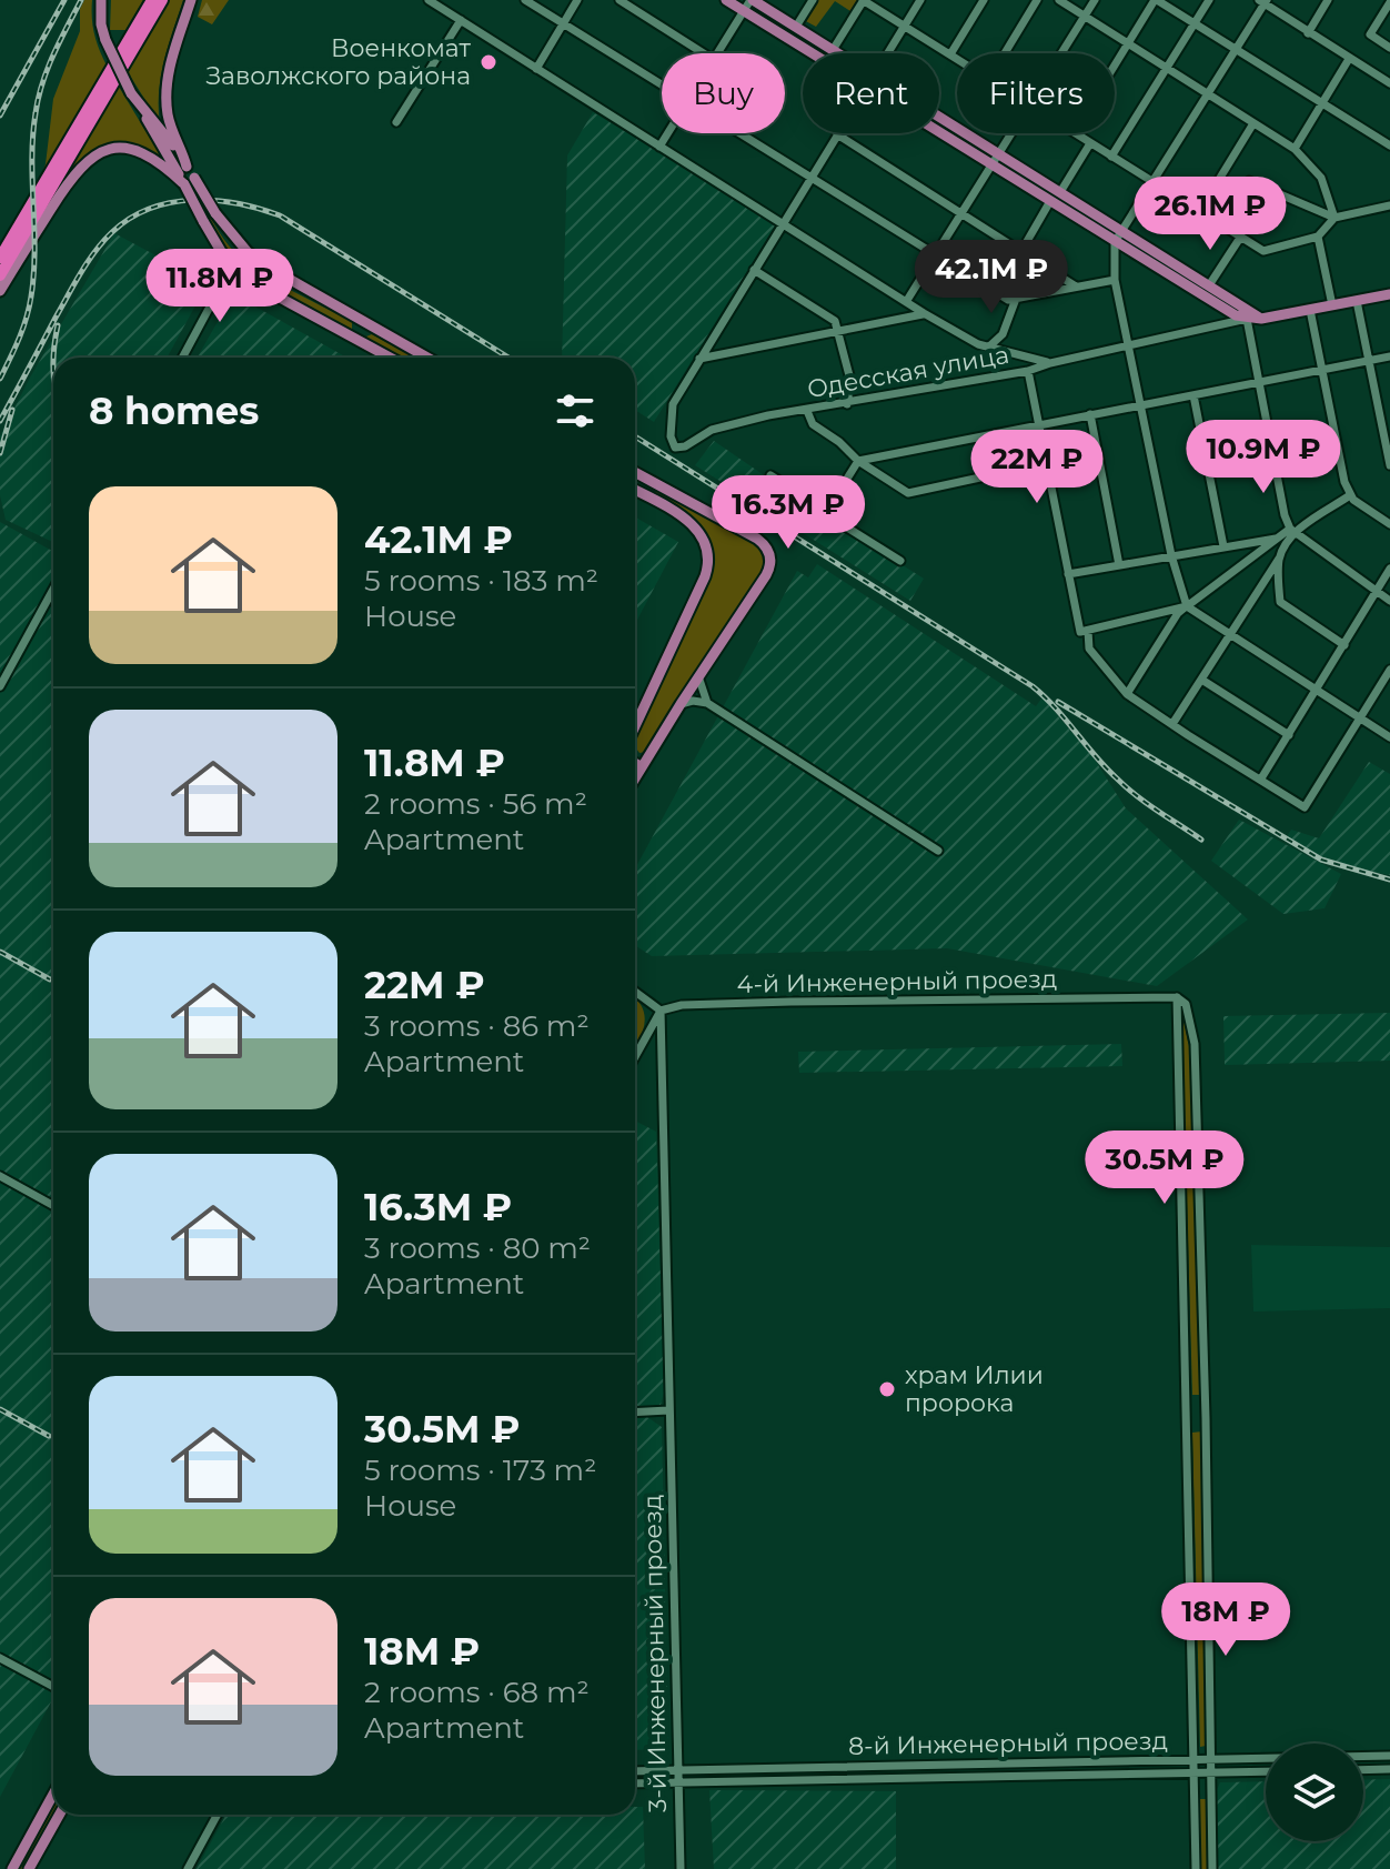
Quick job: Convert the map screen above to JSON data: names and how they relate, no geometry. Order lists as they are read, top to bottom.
{
  "streets": {
    "street": [
      "Одесская улица",
      "4-й Инженерный проезд",
      "3-й Инженерный проезд",
      "8-й Инженерный проезд"
    ]
  },
  "crossings": [
    ["4-й Инженерный проезд", "3-й Инженерный проезд"],
    ["3-й Инженерный проезд", "8-й Инженерный проезд"]
  ],
  "places": ["Военкомат Заволжского района", "храм Илии пророка"],
  "page": {
    "chip": ["Buy", "Rent", "Filters"],
    "price": [
      "26.1M ₽",
      "42.1M ₽",
      "11.8M ₽",
      "10.9M ₽",
      "22M ₽",
      "16.3M ₽",
      "30.5M ₽",
      "18M ₽"
    ],
    "heading": "8 homes",
    "list": [
      {
        "name": "42.1M ₽",
        "note": "5 rooms · 183 m² · House"
      },
      {
        "name": "11.8M ₽",
        "note": "2 rooms · 56 m² · Apartment"
      },
      {
        "name": "22M ₽",
        "note": "3 rooms · 86 m² · Apartment"
      },
      {
        "name": "16.3M ₽",
        "note": "3 rooms · 80 m² · Apartment"
      },
      {
        "name": "30.5M ₽",
        "note": "5 rooms · 173 m² · House"
      },
      {
        "name": "18M ₽",
        "note": "2 rooms · 68 m² · Apartment"
      }
    ]
  }
}
